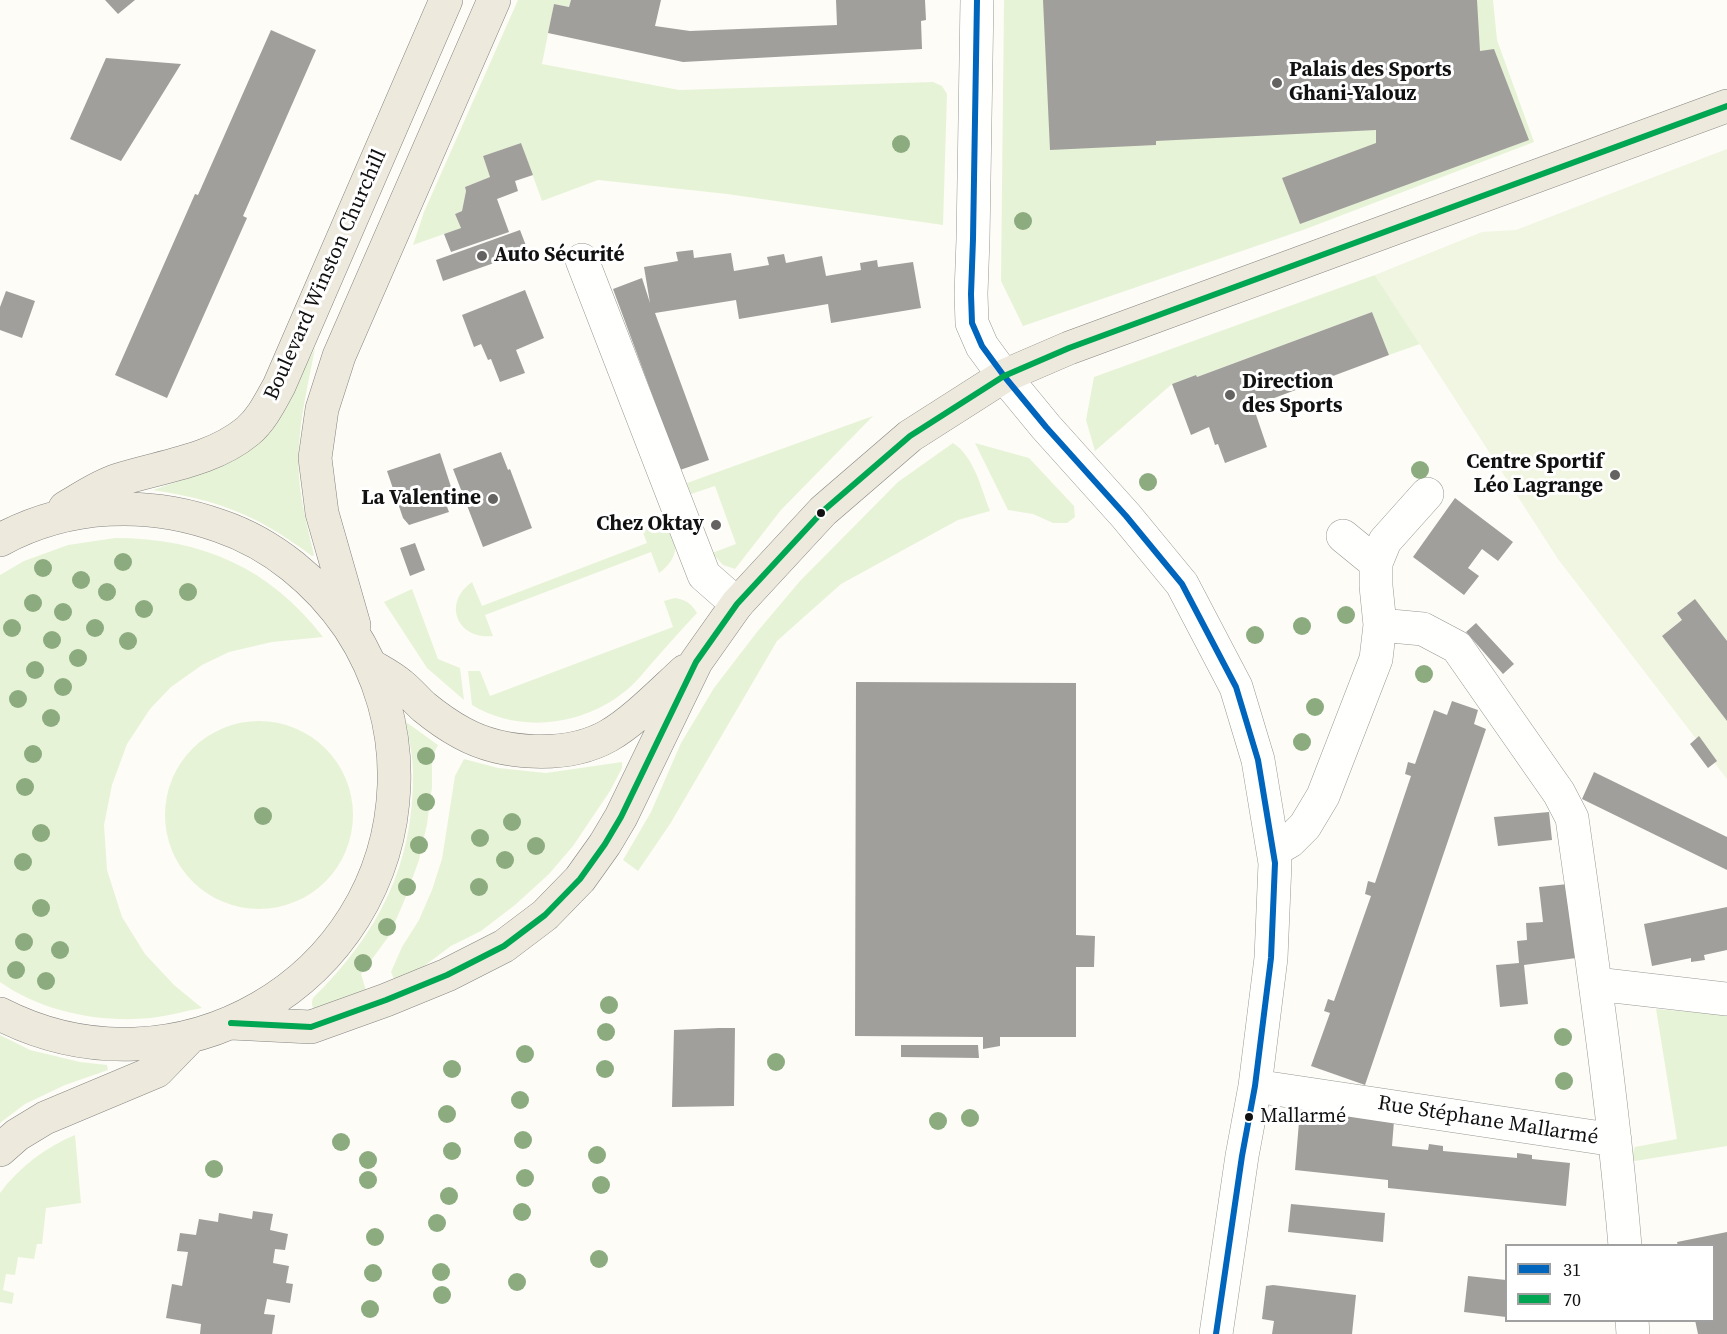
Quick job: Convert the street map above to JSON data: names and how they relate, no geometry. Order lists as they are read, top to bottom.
{
  "streets": {
    "main road": ["Boulevard Winston Churchill"],
    "street": ["Rue Stéphane Mallarmé"]
  },
  "places": [
    "Palais des Sports Ghani-Yalouz",
    "Auto Sécurité",
    "Direction des Sports",
    "Centre Sportif Léo Lagrange",
    "La Valentine",
    "Chez Oktay",
    "Mallarmé"
  ],
  "lines": ["transit line 31", "transit line 70"],
  "legend": ["31", "70"]
}
